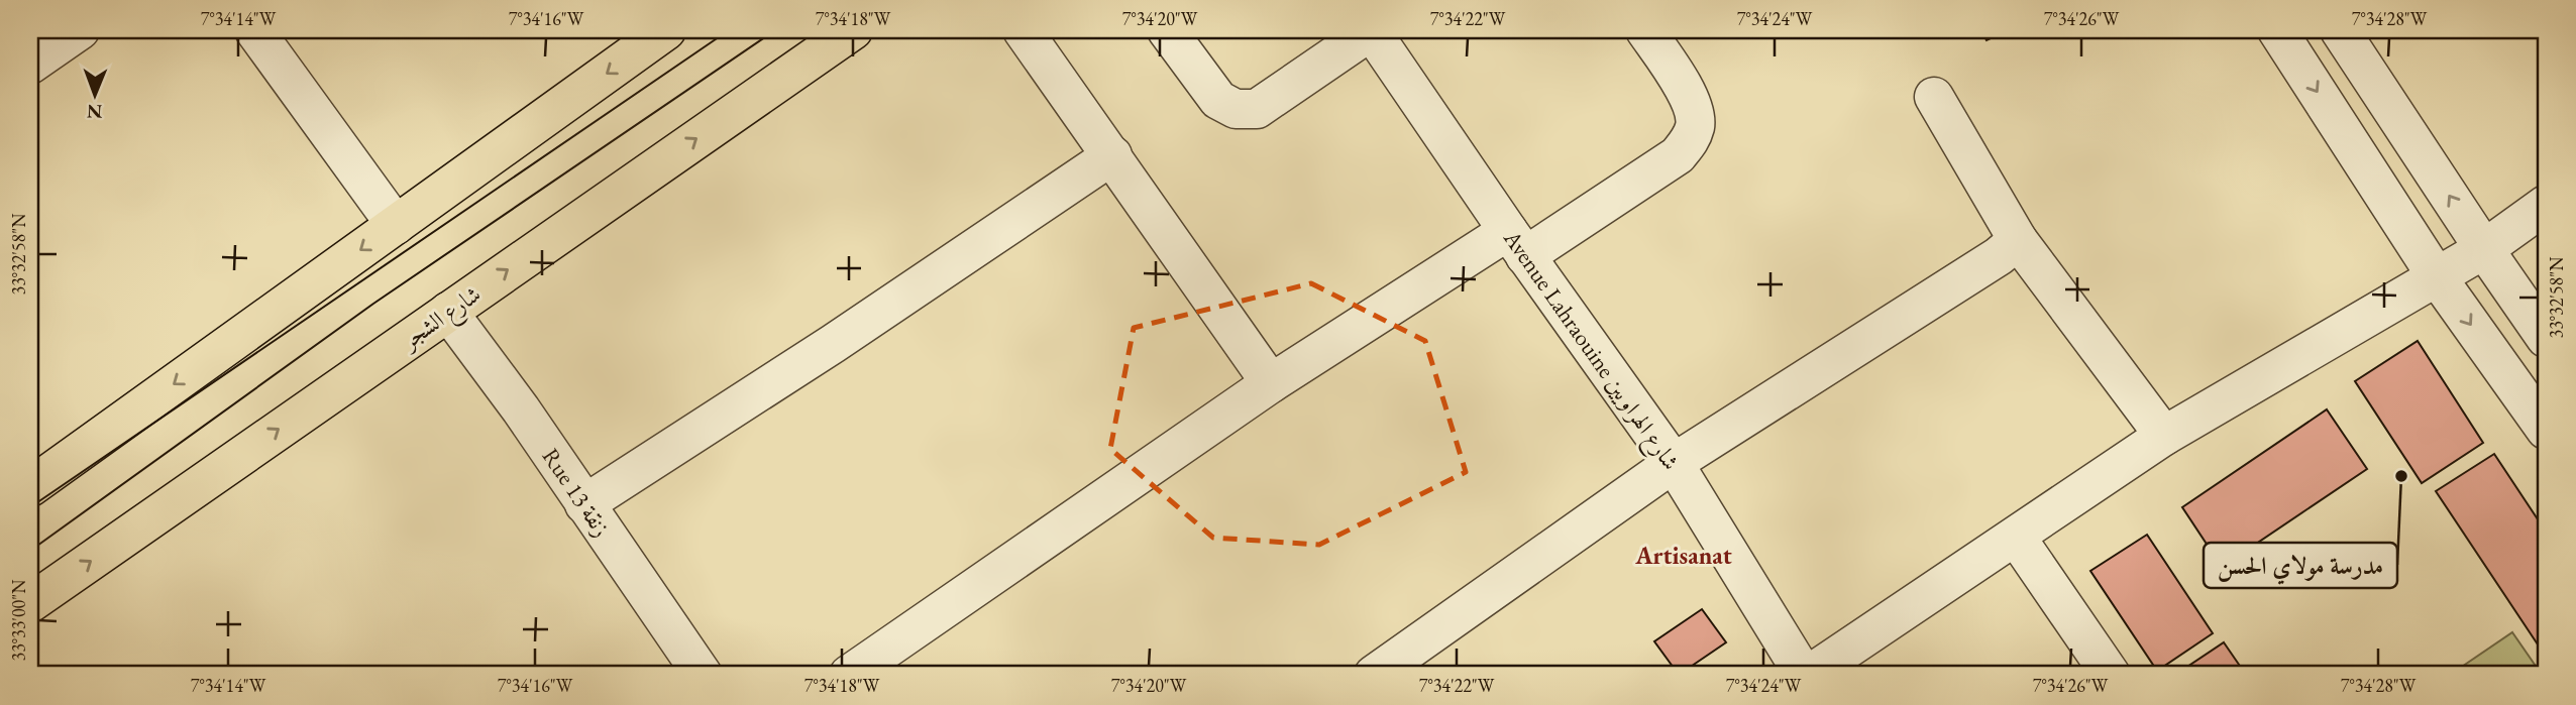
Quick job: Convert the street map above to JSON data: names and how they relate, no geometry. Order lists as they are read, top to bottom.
{
  "streets": {
    "main road": ["شارع الشجر"],
    "street": ["Avenue Lahraouine شارع الهراويين", "Rue 13 زنقة"]
  },
  "crossings": [
    ["شارع الشجر", "Rue 13 زنقة"]
  ],
  "districts": ["Artisanat"],
  "places": ["مدرسة مولاي الحسن"],
  "north": "bottom",
  "coordinates": [
    "7°34'14\"W",
    "7°34'16\"W",
    "7°34'18\"W",
    "7°34'20\"W",
    "7°34'22\"W",
    "7°34'24\"W",
    "7°34'26\"W",
    "7°34'28\"W",
    "33°32'58\"N",
    "33°33'00\"N"
  ]
}
